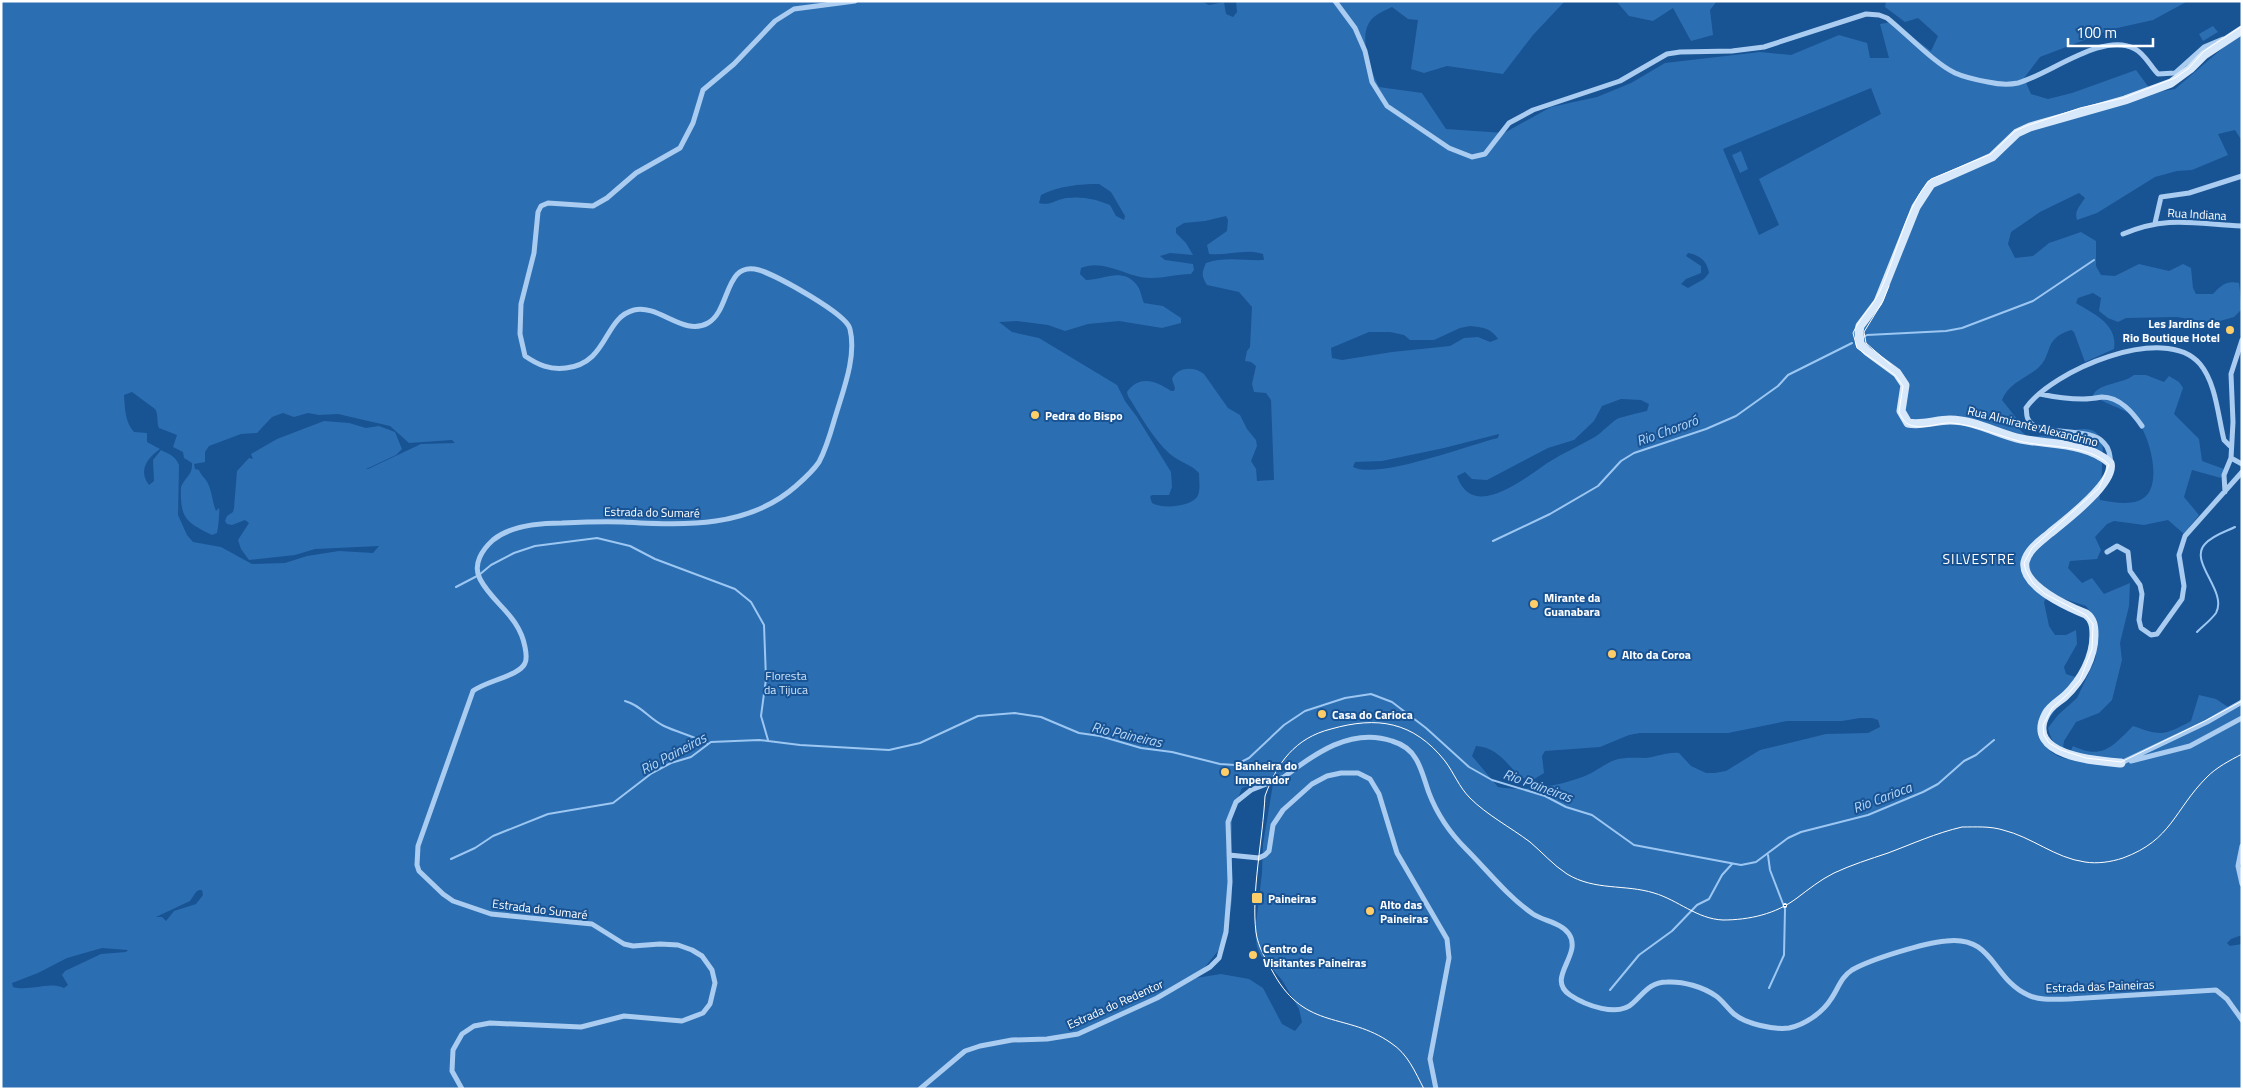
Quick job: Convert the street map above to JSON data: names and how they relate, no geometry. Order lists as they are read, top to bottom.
{
  "streets": {
    "street": [
      "Rua Indiana",
      "Rua Almirante Alexandrino",
      "Estrada do Sumaré",
      "Estrada das Paineiras",
      "Estrada do Redentor"
    ]
  },
  "crossings": [
    ["Estrada das Paineiras", "Estrada do Redentor"]
  ],
  "districts": ["SILVESTRE"],
  "water": ["Rio Chororó", "Rio Paineiras", "Rio Carioca"],
  "parks": ["Floresta da Tijuca"],
  "places": {
    "other": [
      "Les Jardins de Rio Boutique Hotel",
      "Pedra do Bispo",
      "Mirante da Guanabara",
      "Alto da Coroa",
      "Casa do Carioca",
      "Banheira do Imperador",
      "Alto das Paineiras",
      "Centro de Visitantes Paineiras"
    ],
    "transit": ["Paineiras"]
  },
  "scale_bar": "100 m"
}
